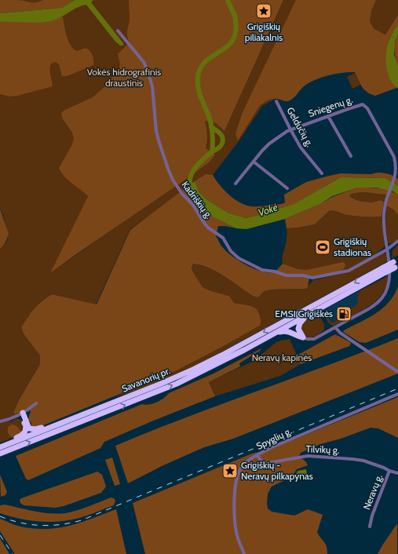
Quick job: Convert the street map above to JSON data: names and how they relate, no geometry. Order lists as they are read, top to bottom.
{
  "streets": {
    "highway": ["Savanorių pr."],
    "street": [
      "Sniegenų g.",
      "Geldučių g.",
      "Kadriškių g.",
      "Spyglių g.",
      "Tilvikų g.",
      "Neravų g."
    ]
  },
  "crossings": [
    ["Sniegenų g.", "Geldučių g."],
    ["Sniegenų g.", "Kadriškių g."],
    ["Spyglių g.", "Tilvikų g."],
    ["Tilvikų g.", "Neravų g."]
  ],
  "water": ["Vokė"],
  "parks": ["Vokės hidrografinis draustinis", "Neravų kapinės"],
  "places": {
    "place": ["Grigiškių piliakalnis", "Grigiškių - Neravų pilkapynas"],
    "sports": ["Grigiškių stadionas"],
    "fuel station": ["EMSI Grigiškės"]
  }
}
